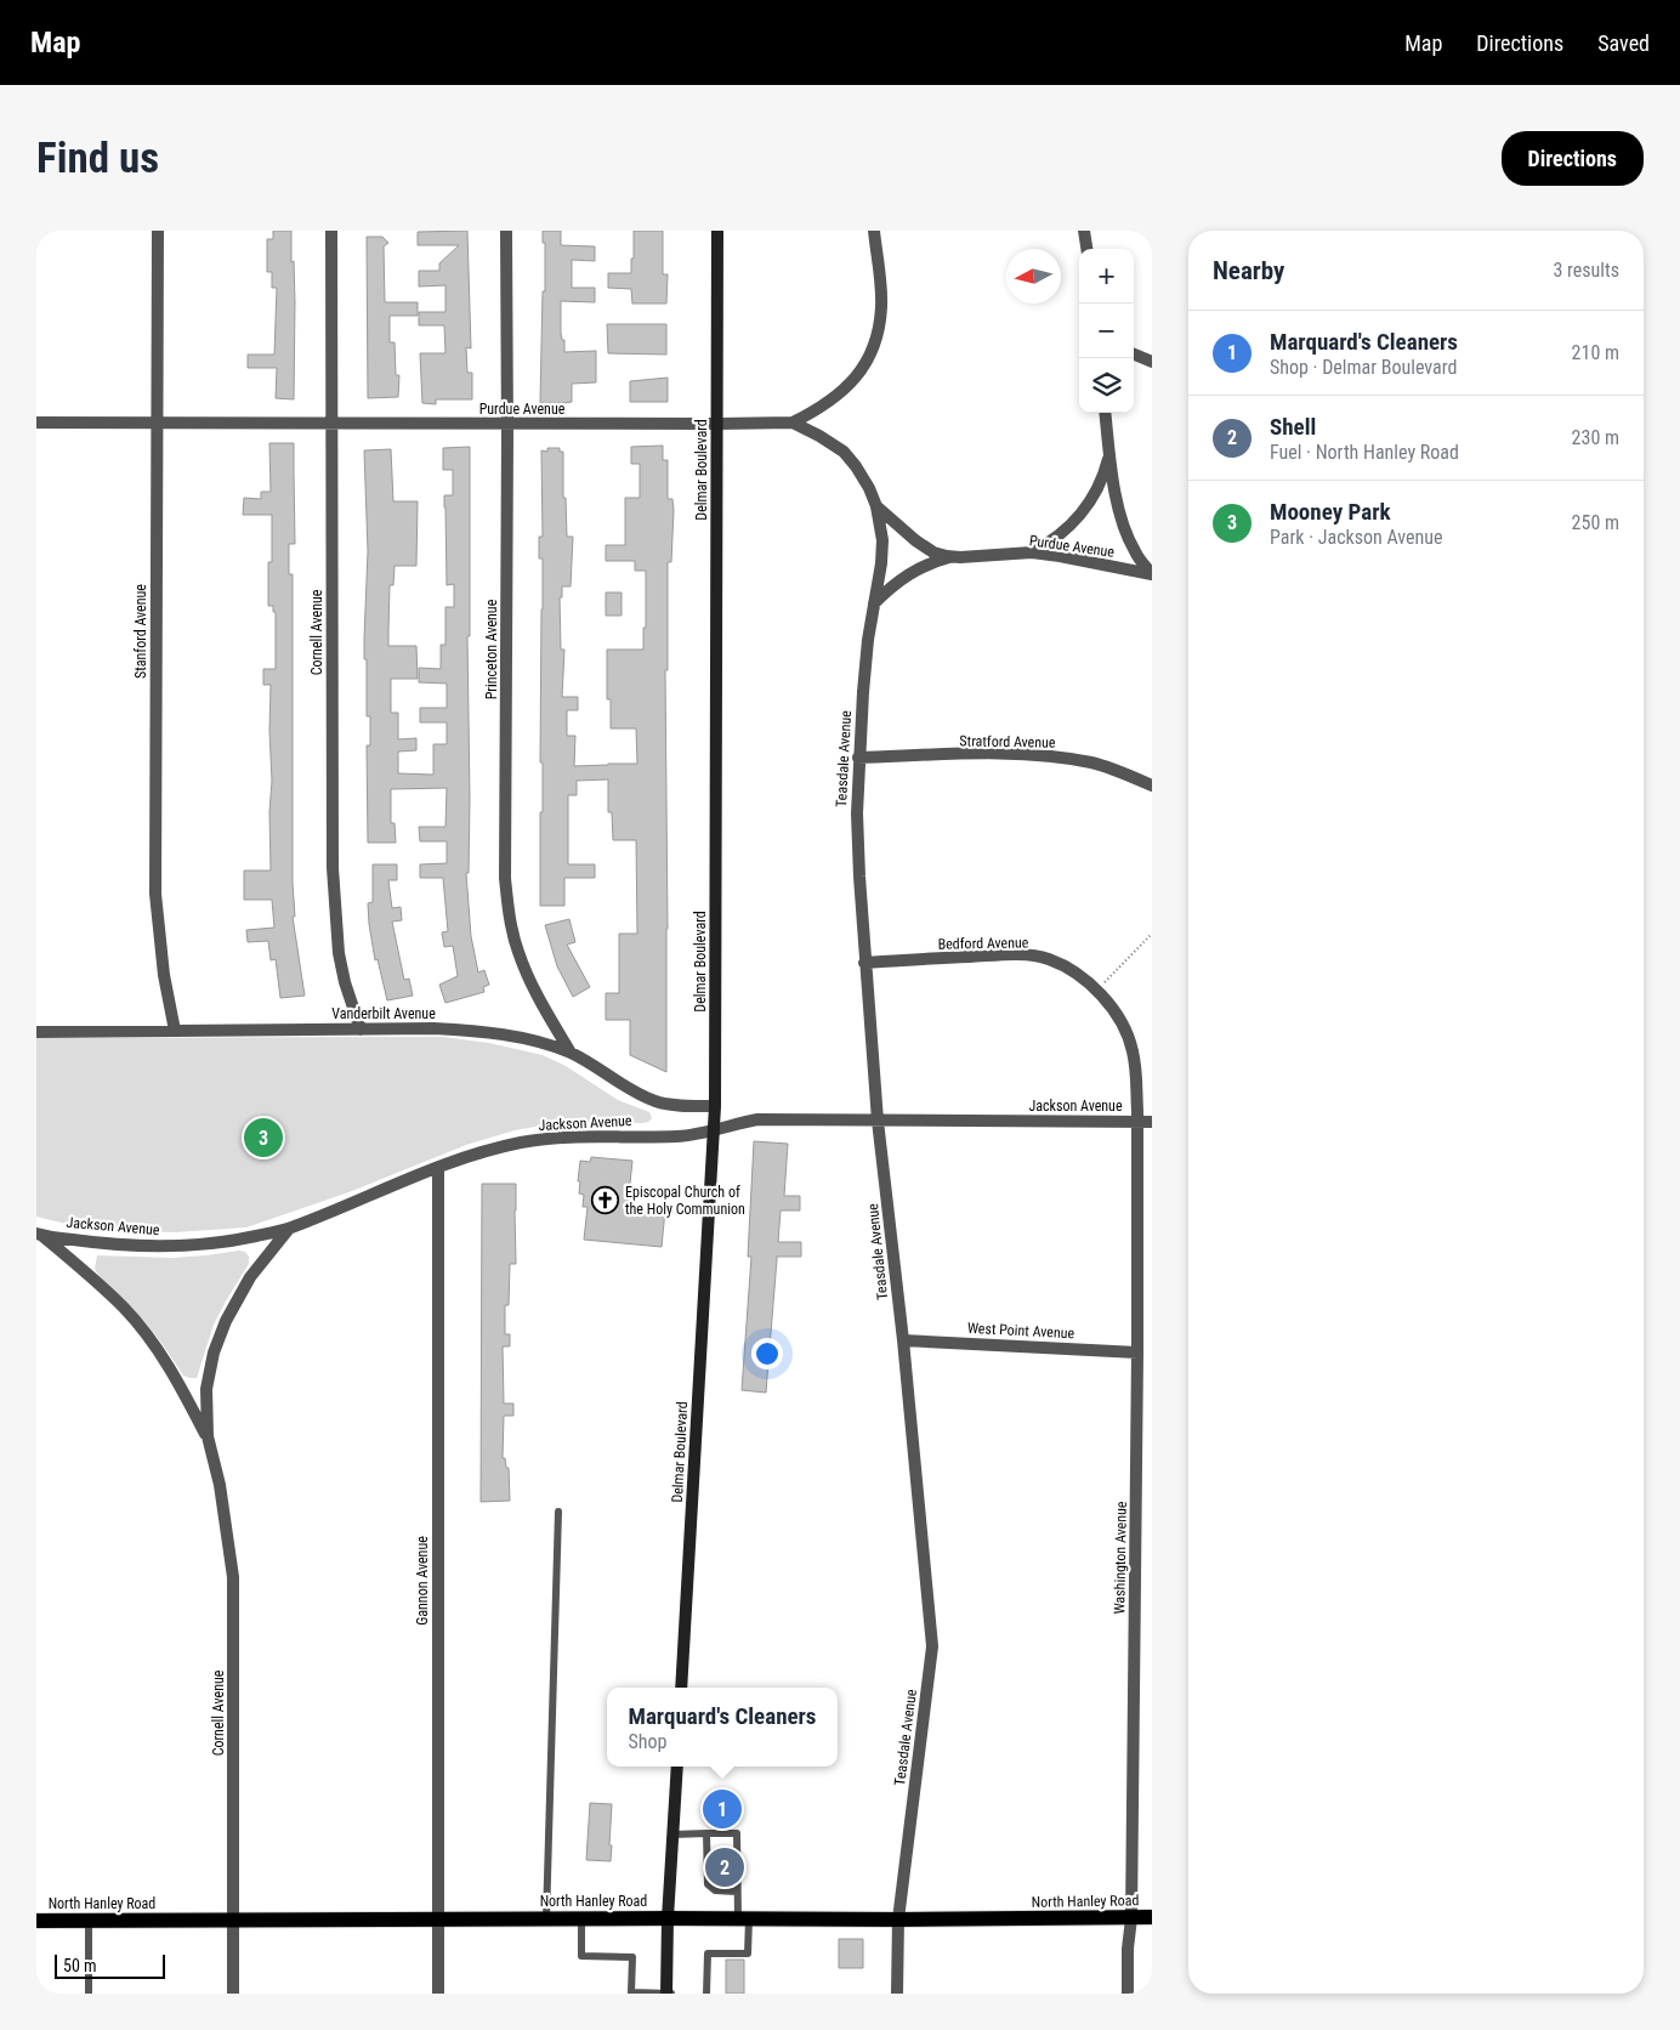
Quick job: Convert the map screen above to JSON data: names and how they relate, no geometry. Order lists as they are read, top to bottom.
{
  "streets": {
    "main road": ["Delmar Boulevard", "North Hanley Road"],
    "street": [
      "Purdue Avenue",
      "Stanford Avenue",
      "Cornell Avenue",
      "Princeton Avenue",
      "Stratford Avenue",
      "Teasdale Avenue",
      "Bedford Avenue",
      "Vanderbilt Avenue",
      "Jackson Avenue",
      "West Point Avenue",
      "Washington Avenue",
      "Gannon Avenue"
    ]
  },
  "crossings": [
    ["Purdue Avenue", "Delmar Boulevard"],
    ["Purdue Avenue", "Stanford Avenue"],
    ["Purdue Avenue", "Cornell Avenue"],
    ["Purdue Avenue", "Princeton Avenue"],
    ["Purdue Avenue", "Teasdale Avenue"],
    ["Delmar Boulevard", "Vanderbilt Avenue"],
    ["Delmar Boulevard", "Jackson Avenue"],
    ["Stanford Avenue", "Vanderbilt Avenue"],
    ["Cornell Avenue", "Vanderbilt Avenue"],
    ["Cornell Avenue", "Jackson Avenue"],
    ["Cornell Avenue", "North Hanley Road"],
    ["Princeton Avenue", "Vanderbilt Avenue"],
    ["Stratford Avenue", "Teasdale Avenue"],
    ["Teasdale Avenue", "Bedford Avenue"],
    ["Teasdale Avenue", "Jackson Avenue"],
    ["Teasdale Avenue", "West Point Avenue"],
    ["Teasdale Avenue", "North Hanley Road"],
    ["Bedford Avenue", "Jackson Avenue"],
    ["Bedford Avenue", "Washington Avenue"],
    ["Jackson Avenue", "Washington Avenue"],
    ["Jackson Avenue", "Gannon Avenue"],
    ["West Point Avenue", "Washington Avenue"],
    ["Washington Avenue", "North Hanley Road"],
    ["Gannon Avenue", "North Hanley Road"]
  ],
  "places": {
    "church": ["Episcopal Church of the Holy Communion"]
  },
  "scale_bar": "50 m",
  "north": "left",
  "page": {
    "header": "Map",
    "nav": ["Map", "Directions", "Saved"],
    "buttons": "Directions",
    "title": "Find us",
    "heading": ["Nearby", "3 results"],
    "map_buttons": ["+", "−"],
    "list": [
      {
        "mark": "1",
        "name": "Marquard's Cleaners",
        "note": "Shop · Delmar Boulevard",
        "value": "210 m"
      },
      {
        "mark": "2",
        "name": "Shell",
        "note": "Fuel · North Hanley Road",
        "value": "230 m"
      },
      {
        "mark": "3",
        "name": "Mooney Park",
        "note": "Park · Jackson Avenue",
        "value": "250 m"
      }
    ],
    "pins": ["3", "1", "2"],
    "popup": ["Marquard's Cleaners", "Shop"],
    "scale": "50 m"
  }
}
